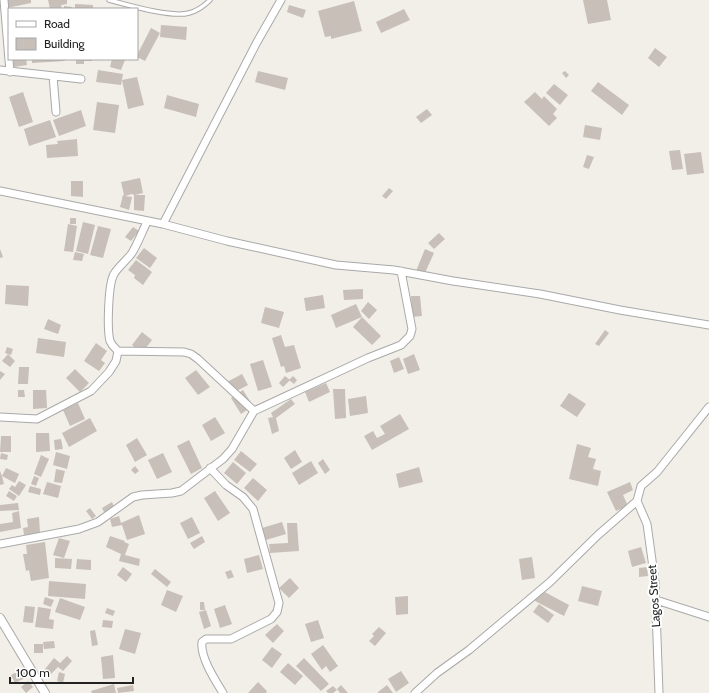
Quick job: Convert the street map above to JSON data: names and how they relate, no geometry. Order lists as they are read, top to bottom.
{
  "streets": {
    "street": ["Lagos Street"]
  },
  "legend": ["Road", "Building"],
  "scale_bar": "100 m"
}
